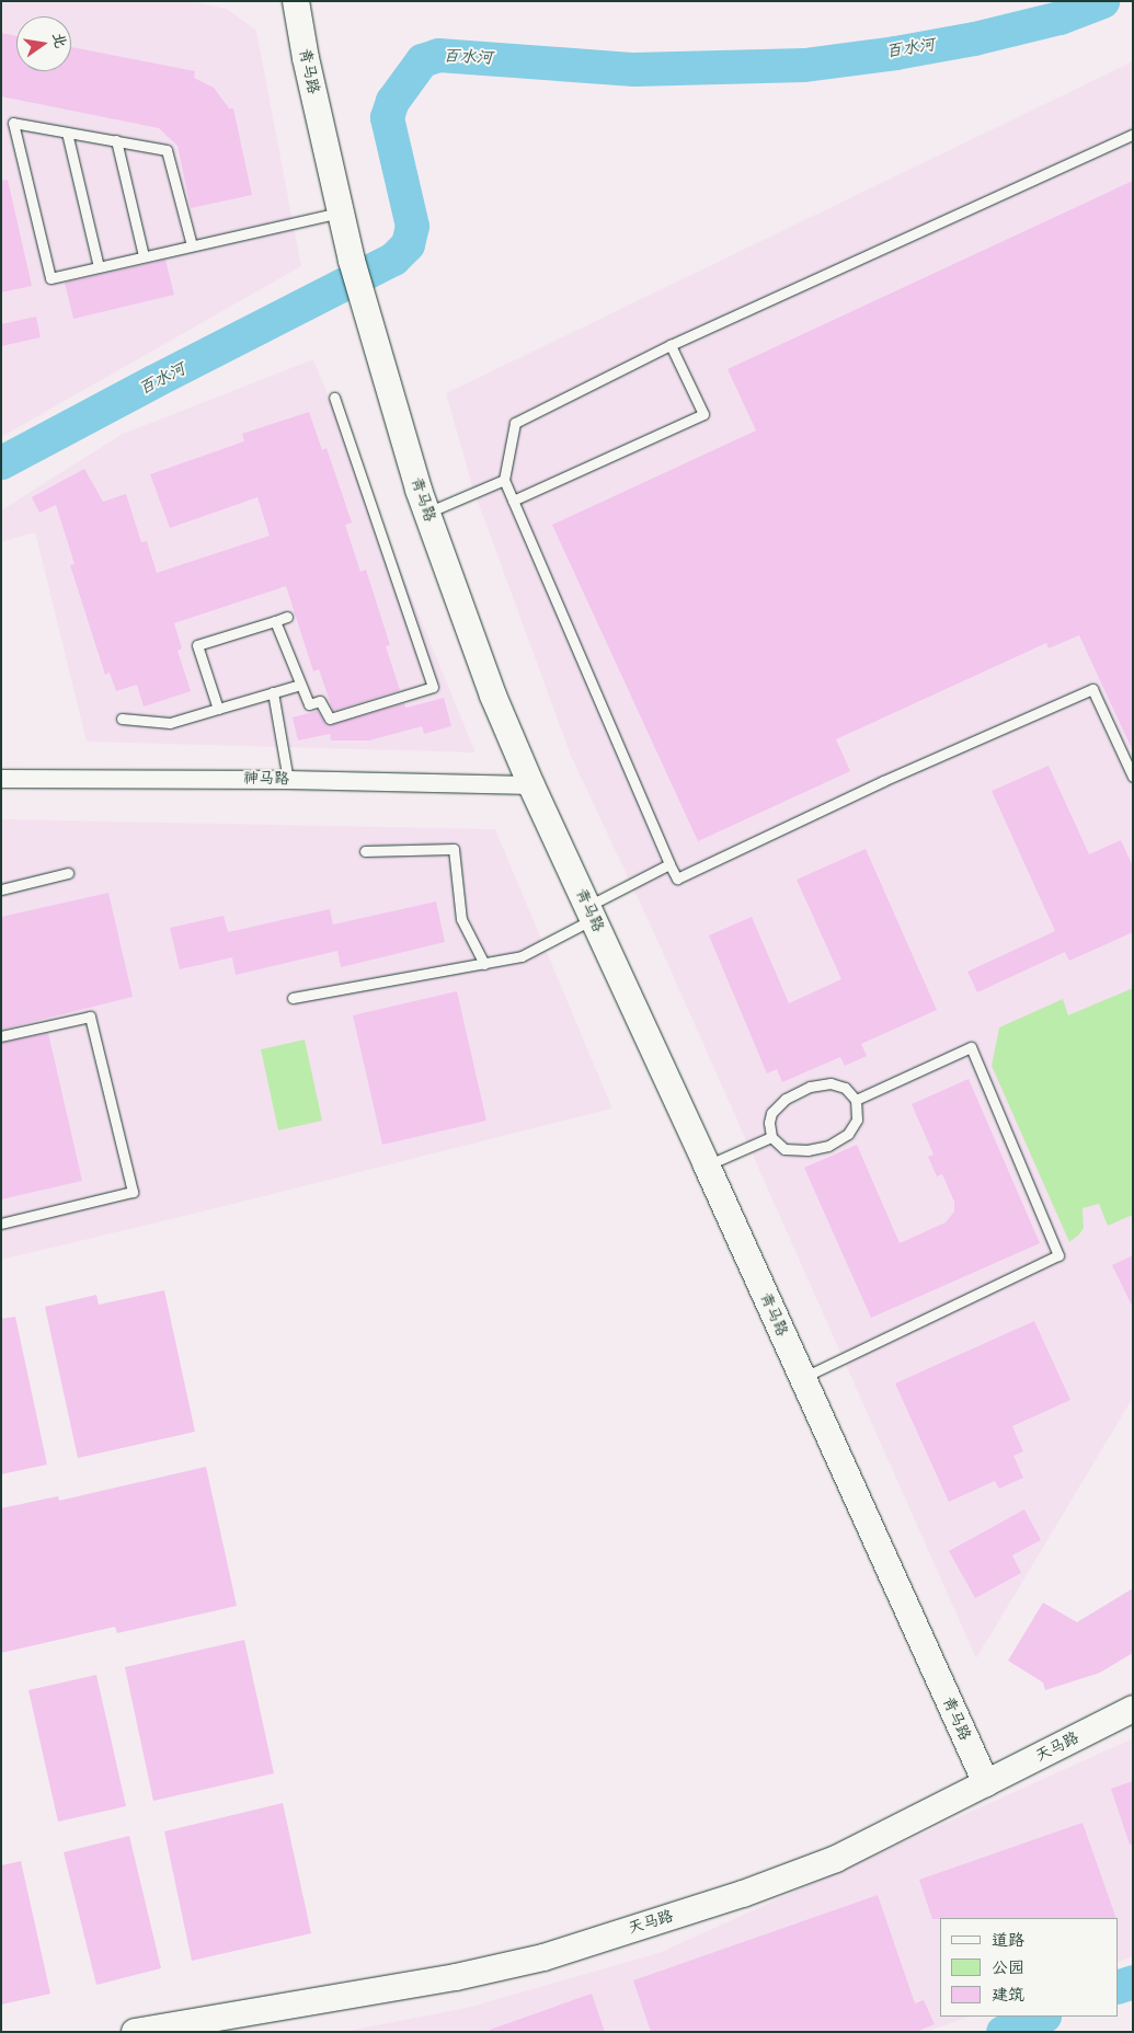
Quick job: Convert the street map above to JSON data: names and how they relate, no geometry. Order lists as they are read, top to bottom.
{
  "streets": {
    "street": ["青马路", "神马路", "天马路"]
  },
  "crossings": [
    ["青马路", "神马路"],
    ["青马路", "天马路"]
  ],
  "water": ["百水河"],
  "legend": ["道路", "公园", "建筑"],
  "north": "right"
}
